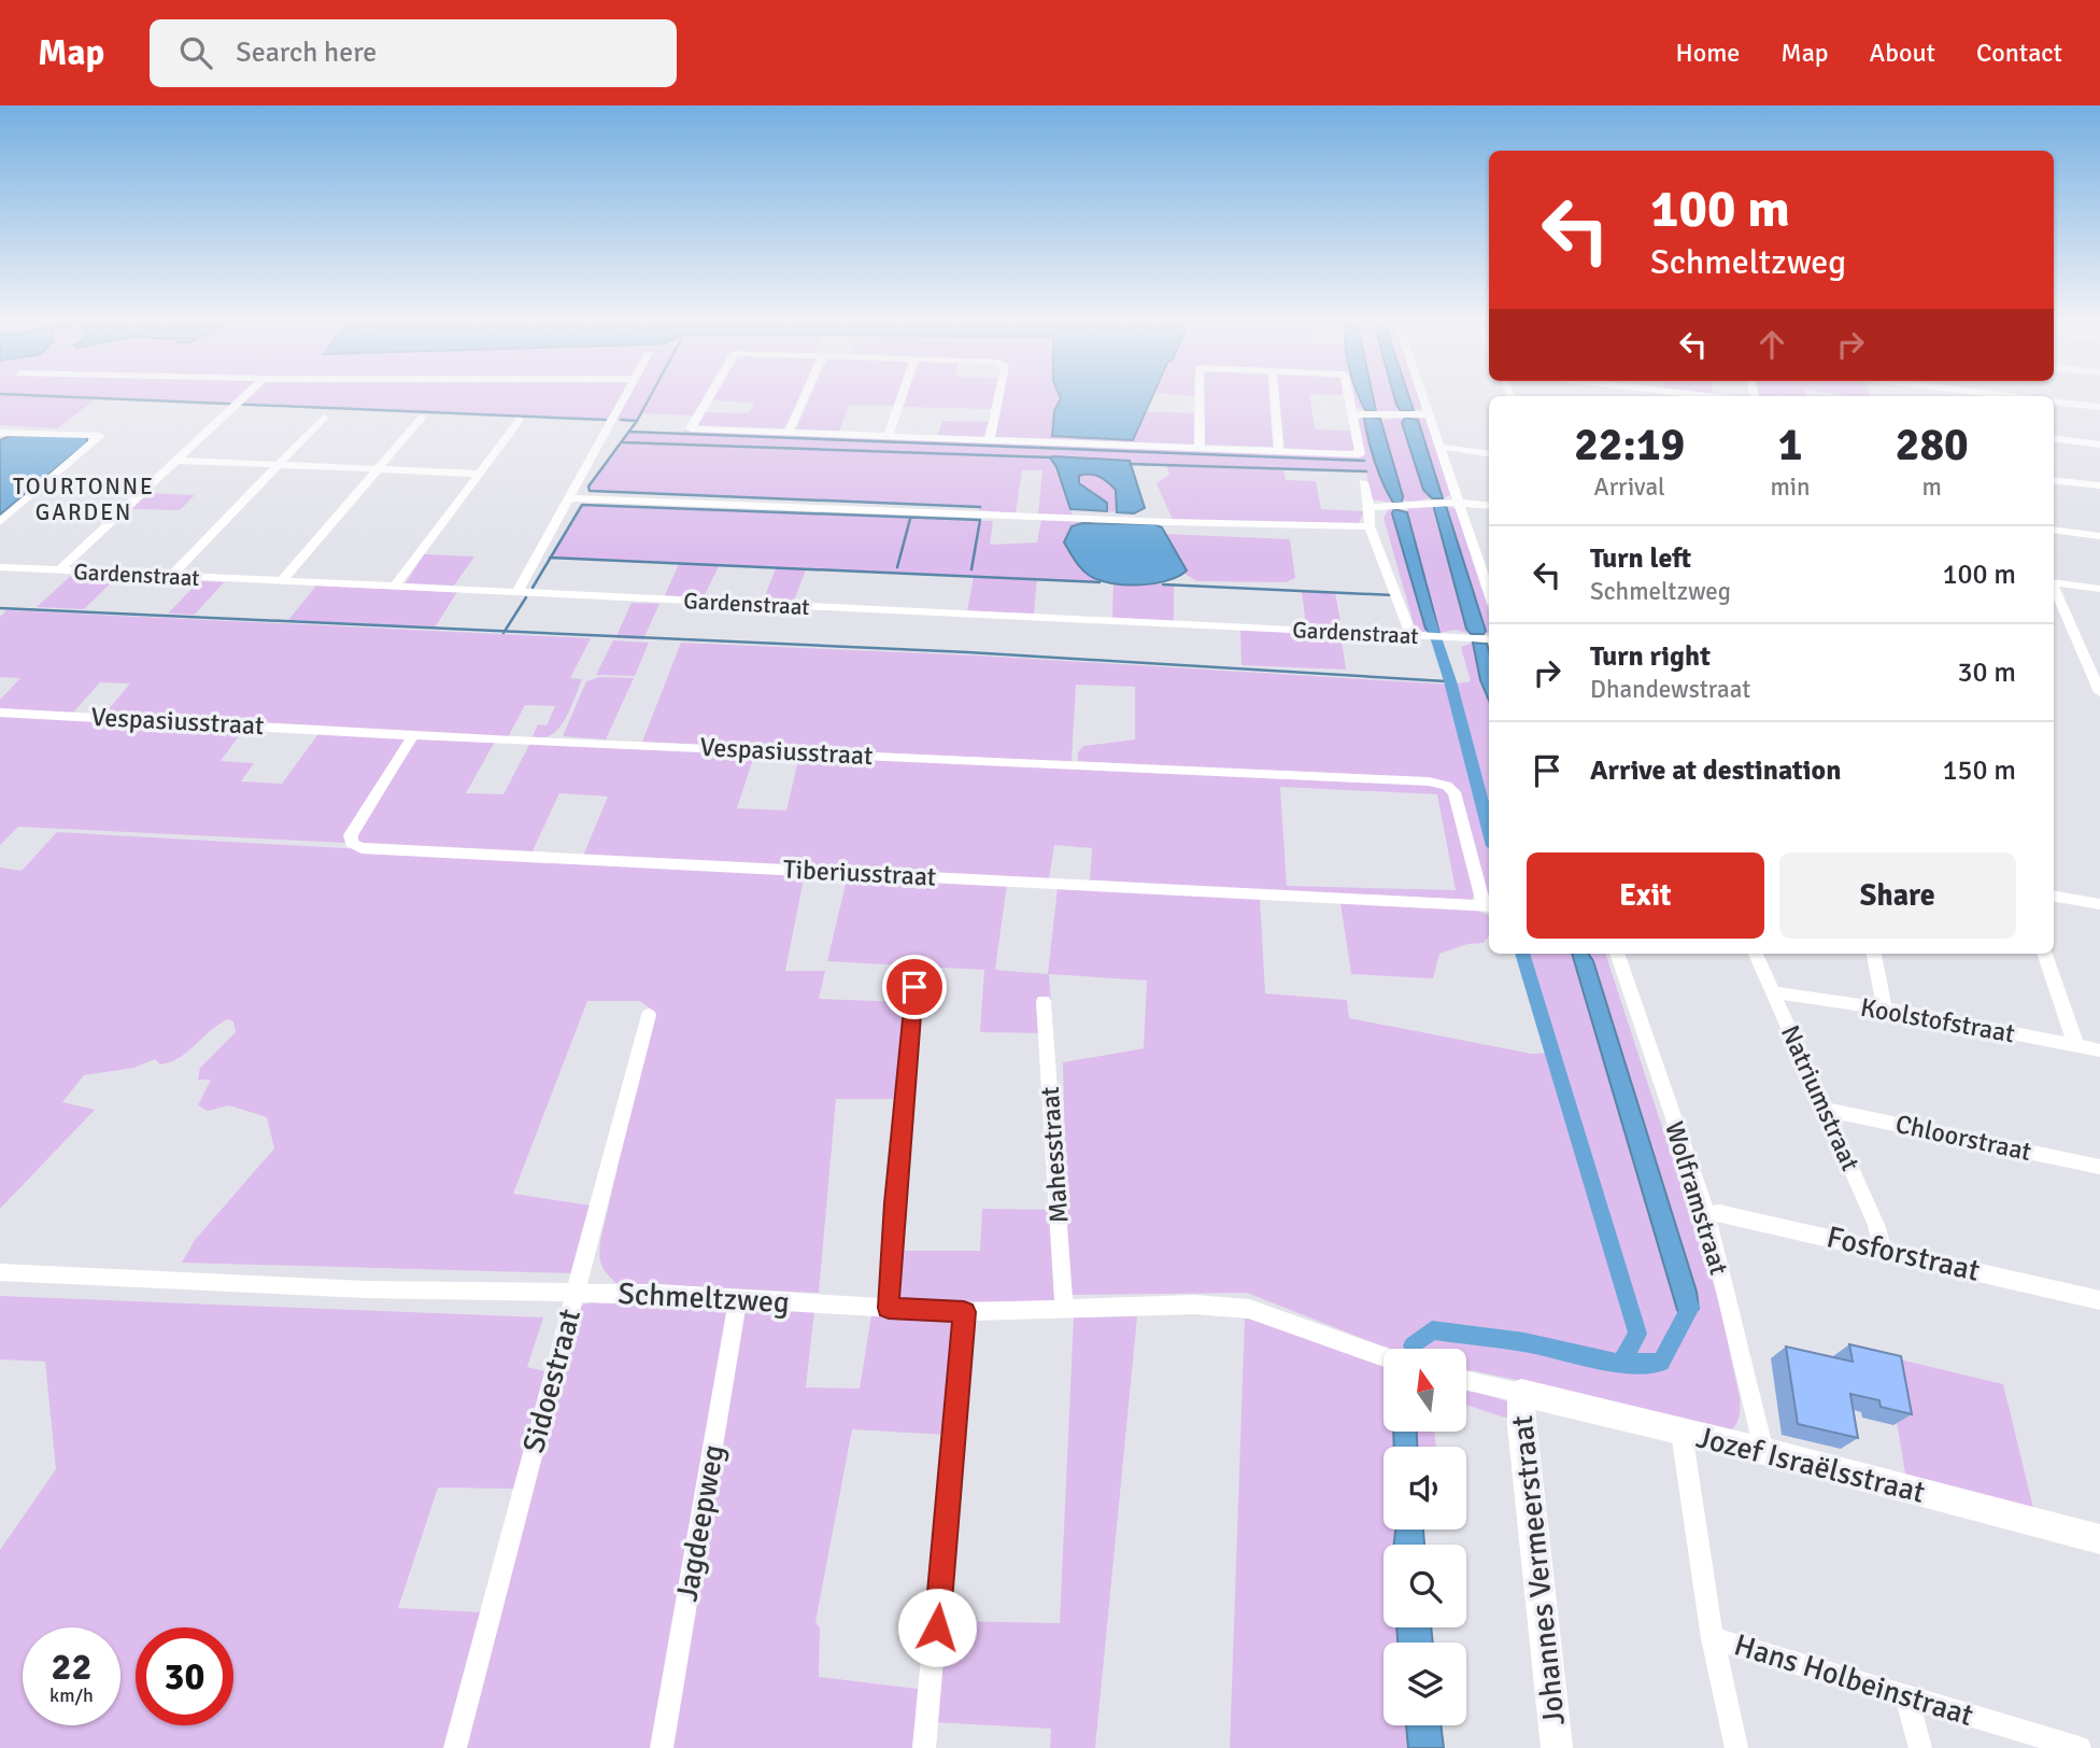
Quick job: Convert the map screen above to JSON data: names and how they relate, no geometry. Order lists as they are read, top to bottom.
{
  "streets": {
    "street": [
      "Gardenstraat",
      "Vespasiusstraat",
      "Tiberiusstraat",
      "Koolstofstraat",
      "Natriumstraat",
      "Chloorstraat",
      "Mahesstraat",
      "Wolframstraat",
      "Fosforstraat",
      "Schmeltzweg",
      "Sidoestraat",
      "Jozef Israëlsstraat",
      "Jagdeepweg",
      "Johannes Vermeerstraat",
      "Hans Holbeinstraat"
    ]
  },
  "crossings": [
    ["Vespasiusstraat", "Tiberiusstraat"],
    ["Koolstofstraat", "Natriumstraat"],
    ["Natriumstraat", "Chloorstraat"],
    ["Natriumstraat", "Fosforstraat"],
    ["Mahesstraat", "Schmeltzweg"],
    ["Wolframstraat", "Fosforstraat"],
    ["Wolframstraat", "Jozef Israëlsstraat"],
    ["Schmeltzweg", "Sidoestraat"],
    ["Schmeltzweg", "Jagdeepweg"],
    ["Jozef Israëlsstraat", "Johannes Vermeerstraat"]
  ],
  "districts": ["TOURTONNE GARDEN"],
  "north": "top",
  "page": {
    "header": "Map",
    "search": "Search here",
    "nav": [
      "Home",
      "Map",
      "About",
      "Contact"
    ],
    "turn": ["100 m", "Schmeltzweg"],
    "eta": [
      "22:19",
      "Arrival",
      "1",
      "min",
      "280",
      "m"
    ],
    "list": [
      {
        "name": "Turn left",
        "note": "Schmeltzweg",
        "value": "100 m"
      },
      {
        "name": "Turn right",
        "note": "Dhandewstraat",
        "value": "30 m"
      },
      {
        "name": "Arrive at destination",
        "value": "150 m"
      }
    ],
    "buttons": ["Exit", "Share"],
    "speed": "22 km/h",
    "limit": "30"
  }
}
